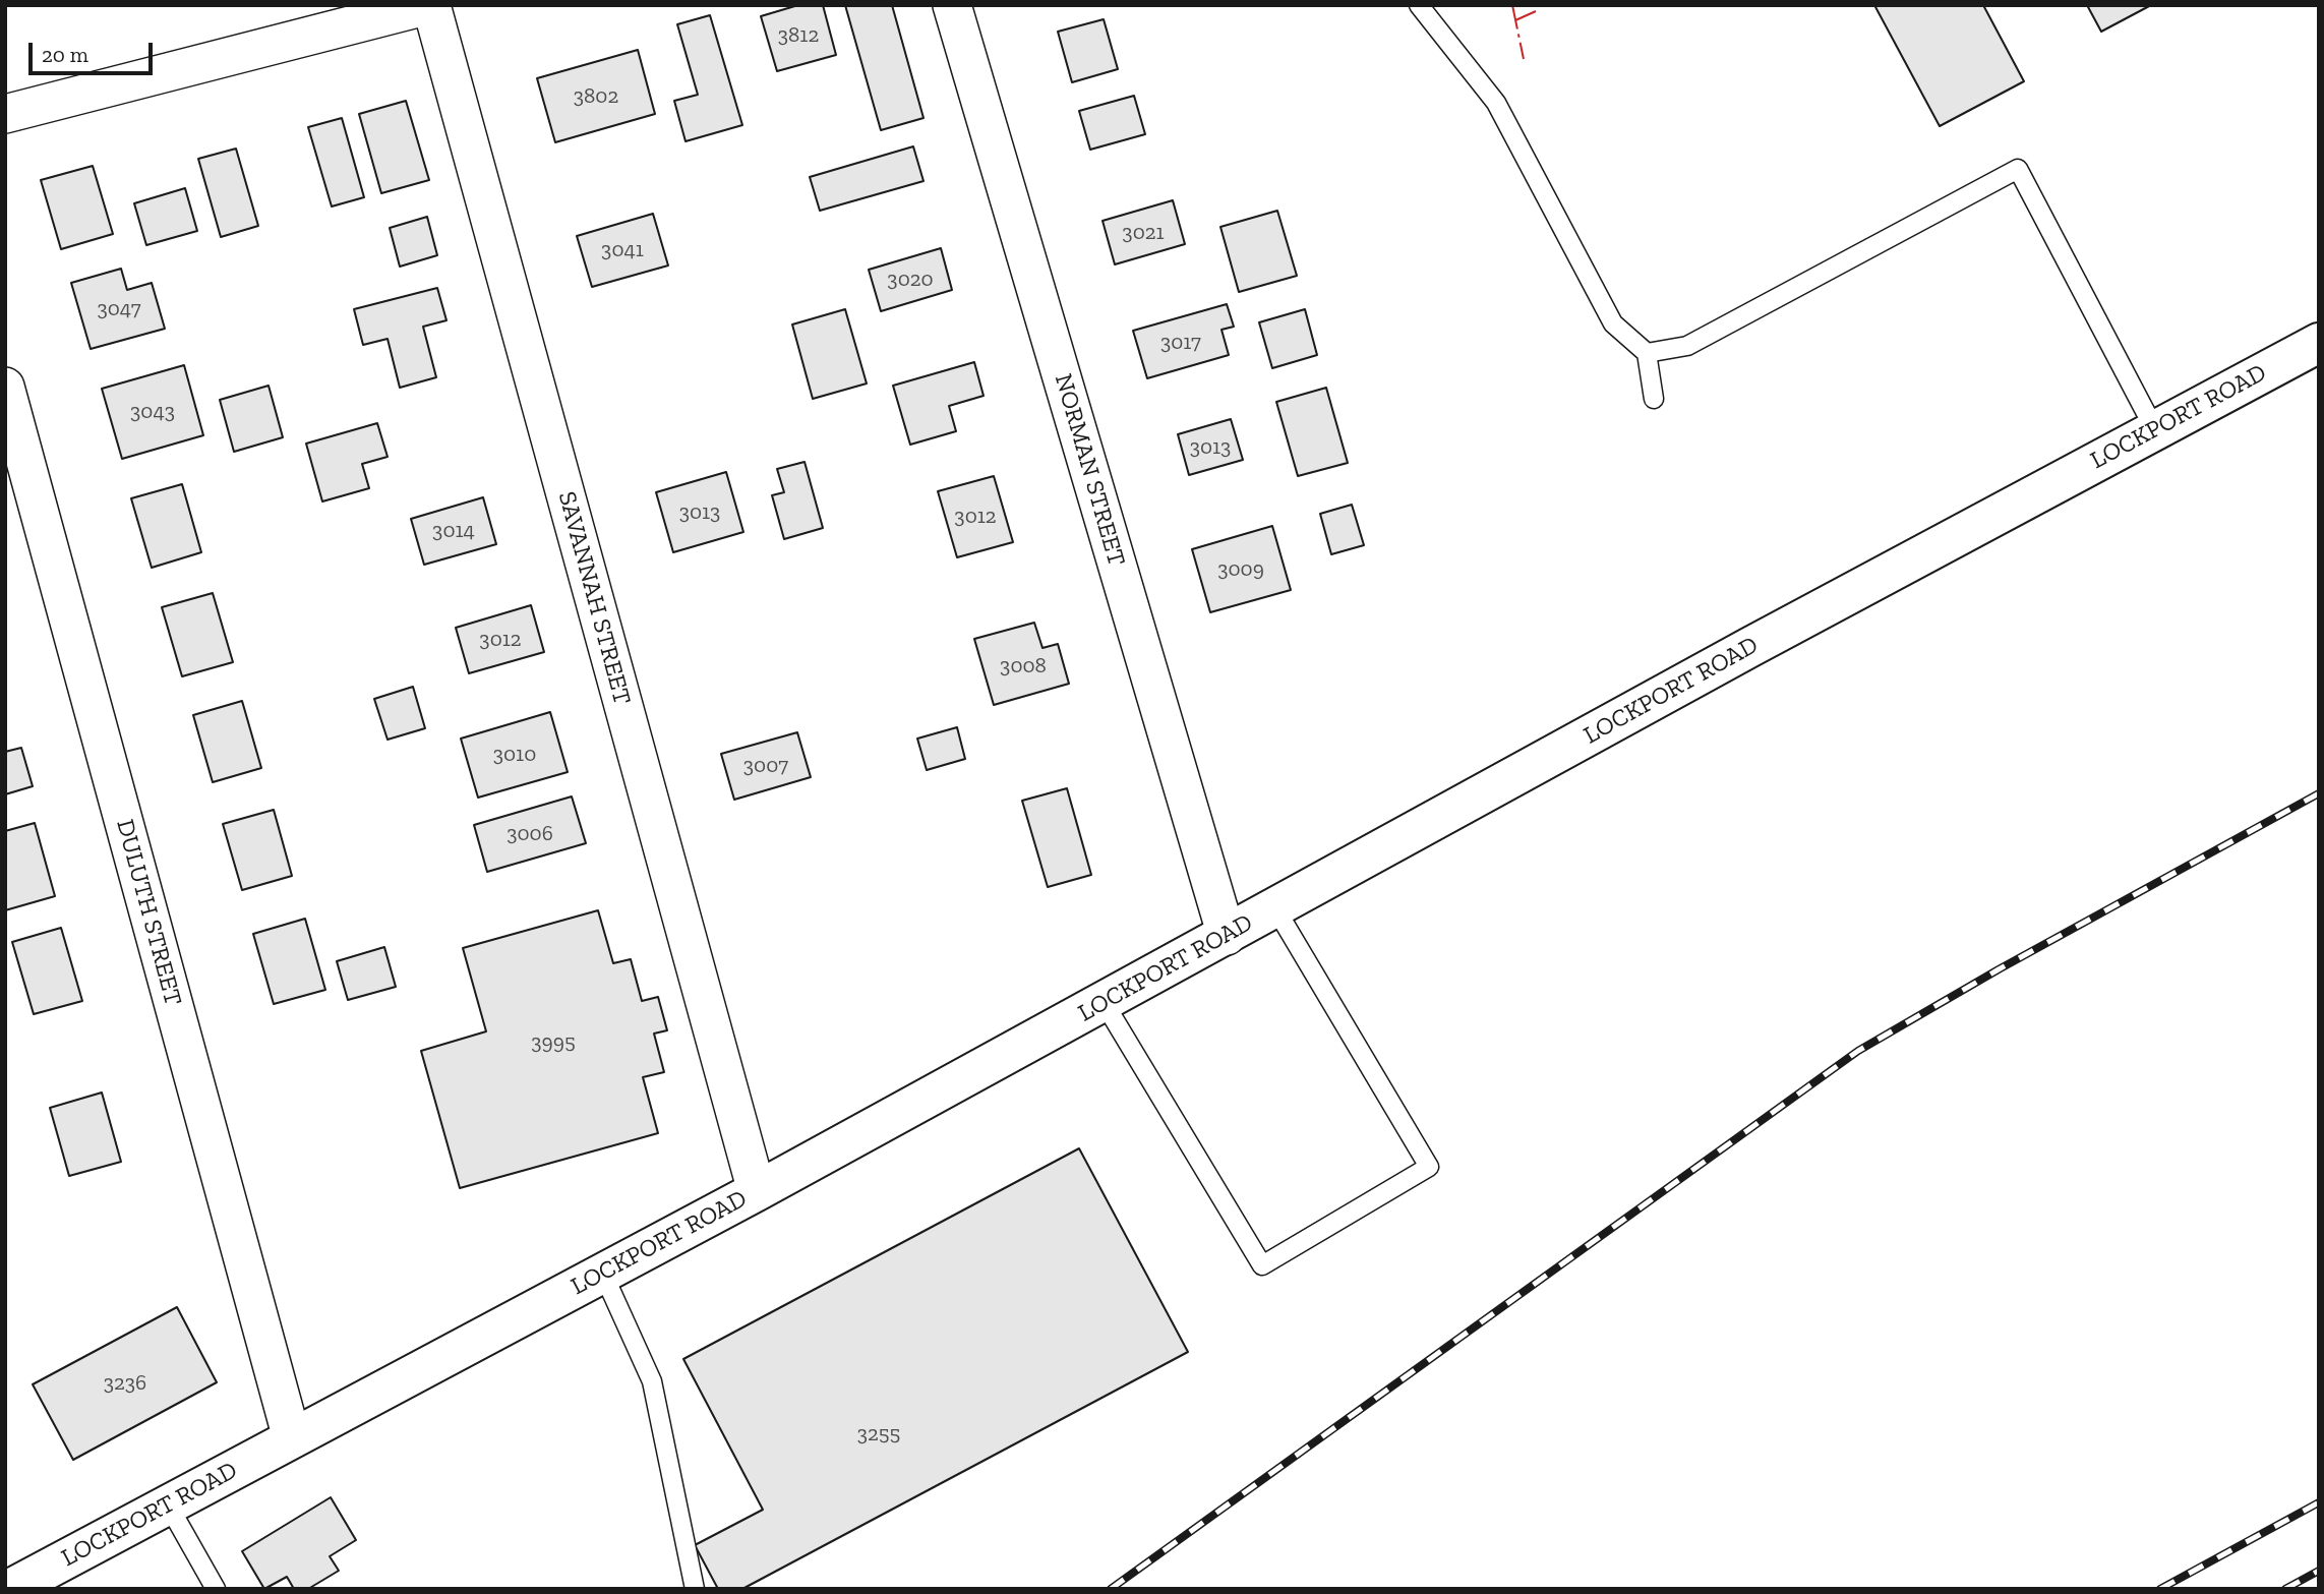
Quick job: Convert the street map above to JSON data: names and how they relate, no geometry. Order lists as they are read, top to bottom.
{
  "streets": {
    "street": [
      "LOCKPORT ROAD",
      "NORMAN STREET",
      "SAVANNAH STREET",
      "DULUTH STREET"
    ]
  },
  "crossings": [
    ["LOCKPORT ROAD", "NORMAN STREET"],
    ["LOCKPORT ROAD", "SAVANNAH STREET"],
    ["LOCKPORT ROAD", "DULUTH STREET"]
  ],
  "house_numbers": [
    "3812",
    "3802",
    "3021",
    "3041",
    "3020",
    "3047",
    "3017",
    "3043",
    "3013",
    "3013",
    "3012",
    "3014",
    "3009",
    "3012",
    "3008",
    "3010",
    "3007",
    "3006",
    "3995",
    "3236",
    "3255"
  ],
  "scale_bar": "20 m"
}
